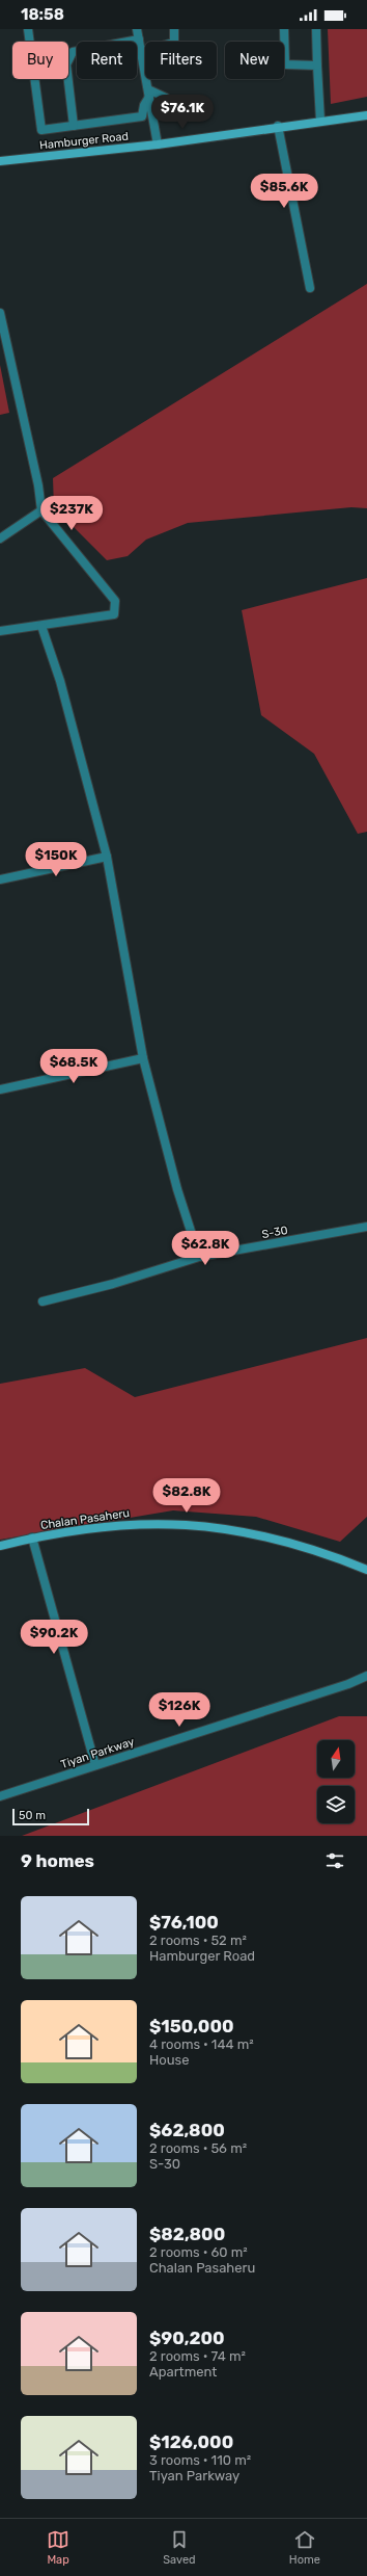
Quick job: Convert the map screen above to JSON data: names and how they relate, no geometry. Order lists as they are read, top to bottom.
{
  "streets": {
    "main road": ["Hamburger Road", "Chalan Pasaheru"],
    "street": ["S-30", "Tiyan Parkway"]
  },
  "scale_bar": "50 m",
  "north": "top",
  "page": {
    "status": "18:58",
    "chip": [
      "Buy",
      "Rent",
      "Filters",
      "New"
    ],
    "price": [
      "$76.1K",
      "$85.6K",
      "$237K",
      "$150K",
      "$68.5K",
      "$62.8K",
      "$82.8K",
      "$90.2K",
      "$126K"
    ],
    "scale": "50 m",
    "heading": "9 homes",
    "list": [
      {
        "name": "$76,100",
        "note": "2 rooms · 52 m² · Hamburger Road"
      },
      {
        "name": "$150,000",
        "note": "4 rooms · 144 m² · House"
      },
      {
        "name": "$62,800",
        "note": "2 rooms · 56 m² · S-30"
      },
      {
        "name": "$82,800",
        "note": "2 rooms · 60 m² · Chalan Pasaheru"
      },
      {
        "name": "$90,200",
        "note": "2 rooms · 74 m² · Apartment"
      },
      {
        "name": "$126,000",
        "note": "3 rooms · 110 m² · Tiyan Parkway"
      }
    ],
    "tabs": ["Map", "Saved", "Home"]
  }
}
